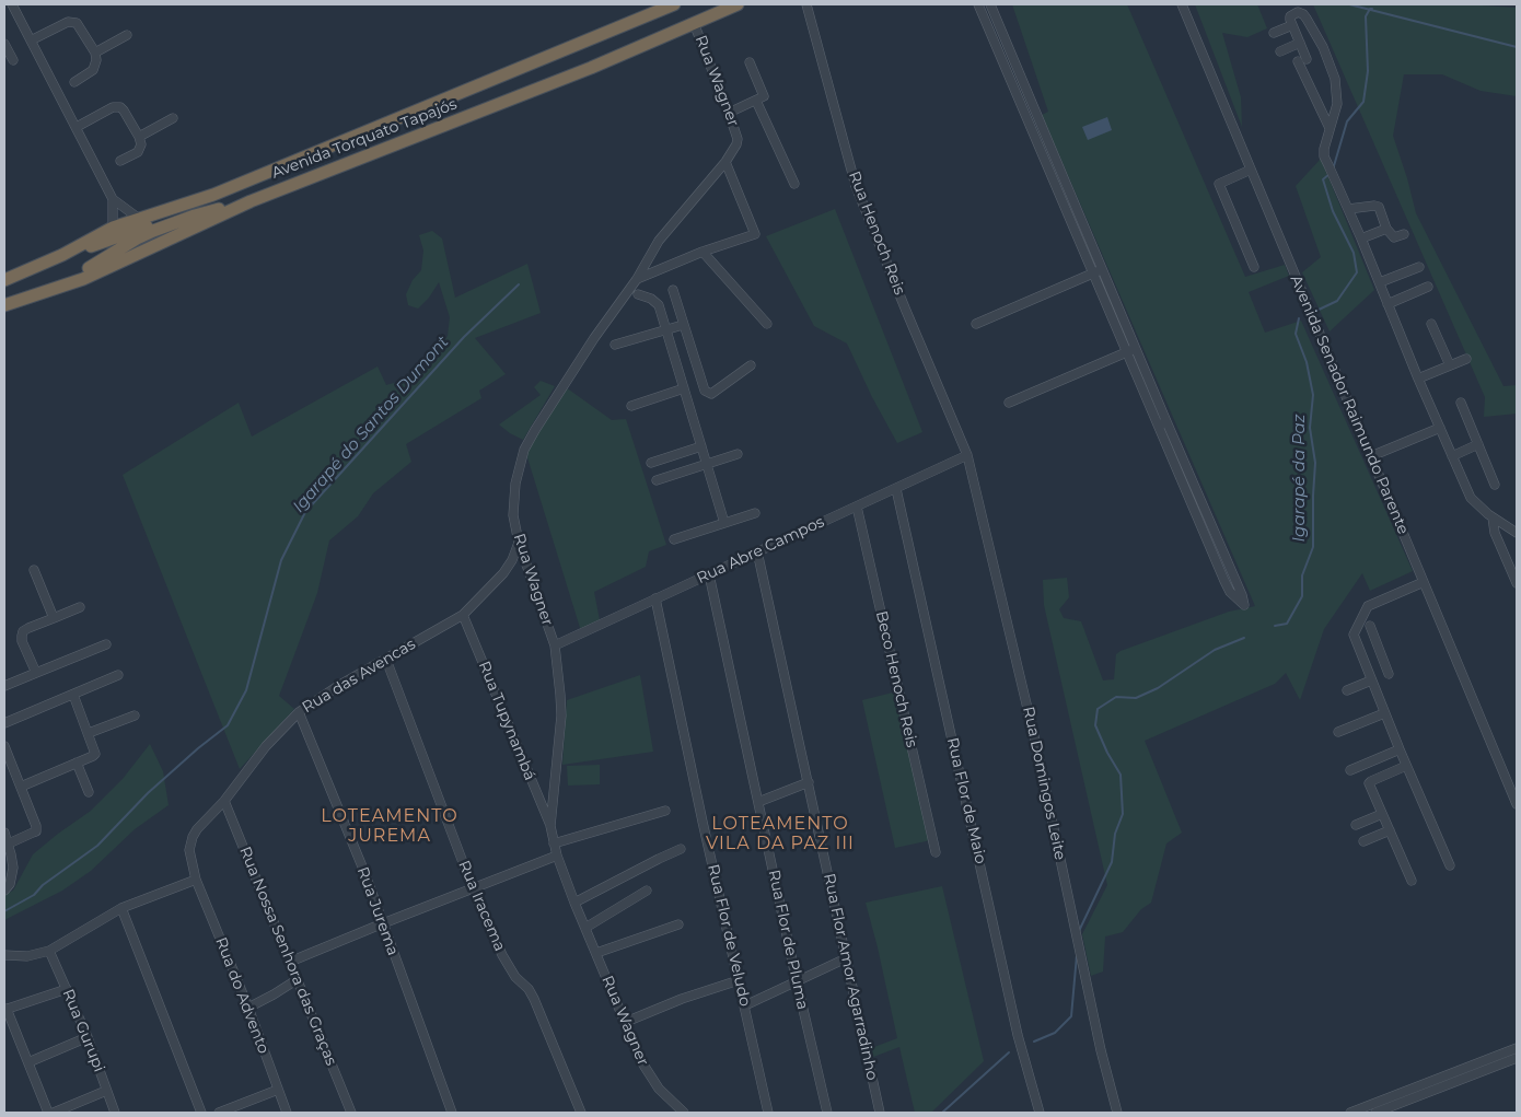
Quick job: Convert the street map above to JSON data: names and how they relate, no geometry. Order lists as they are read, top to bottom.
{
  "streets": {
    "highway": ["Avenida Torquato Tapajós"],
    "street": [
      "Rua Wagner",
      "Rua Henoch Reis",
      "Avenida Senador Raimundo Parente",
      "Rua Abre Campos",
      "Rua das Avencas",
      "Beco Henoch Reis",
      "Rua Tupynambá",
      "Rua Domingos Leite",
      "Rua Flor de Maio",
      "Rua Iracema",
      "Rua Jurema",
      "Rua Flor de Veludo",
      "Rua Flor de Pluma",
      "Rua Nossa Senhora das Graças",
      "Rua Flor Amor Agarradinho",
      "Rua do Advento",
      "Rua Gurupi"
    ]
  },
  "crossings": [
    ["Rua Wagner", "Avenida Torquato Tapajós"],
    ["Rua Wagner", "Rua Abre Campos"],
    ["Rua Wagner", "Rua das Avencas"],
    ["Rua Wagner", "Rua Tupynambá"],
    ["Rua Henoch Reis", "Rua Abre Campos"],
    ["Rua Henoch Reis", "Rua Domingos Leite"],
    ["Rua Abre Campos", "Beco Henoch Reis"],
    ["Rua Abre Campos", "Rua Domingos Leite"],
    ["Rua Abre Campos", "Rua Flor de Maio"],
    ["Rua Abre Campos", "Rua Flor de Veludo"],
    ["Rua Abre Campos", "Rua Flor de Pluma"],
    ["Rua Abre Campos", "Rua Flor Amor Agarradinho"],
    ["Rua das Avencas", "Rua Tupynambá"],
    ["Rua das Avencas", "Rua Iracema"],
    ["Rua das Avencas", "Rua Jurema"],
    ["Rua das Avencas", "Rua Nossa Senhora das Graças"],
    ["Rua das Avencas", "Rua do Advento"]
  ],
  "districts": ["LOTEAMENTO JUREMA", "LOTEAMENTO VILA DA PAZ III"],
  "water": ["Igarapé do Santos Dumont", "Igarapé da Paz"]
}
